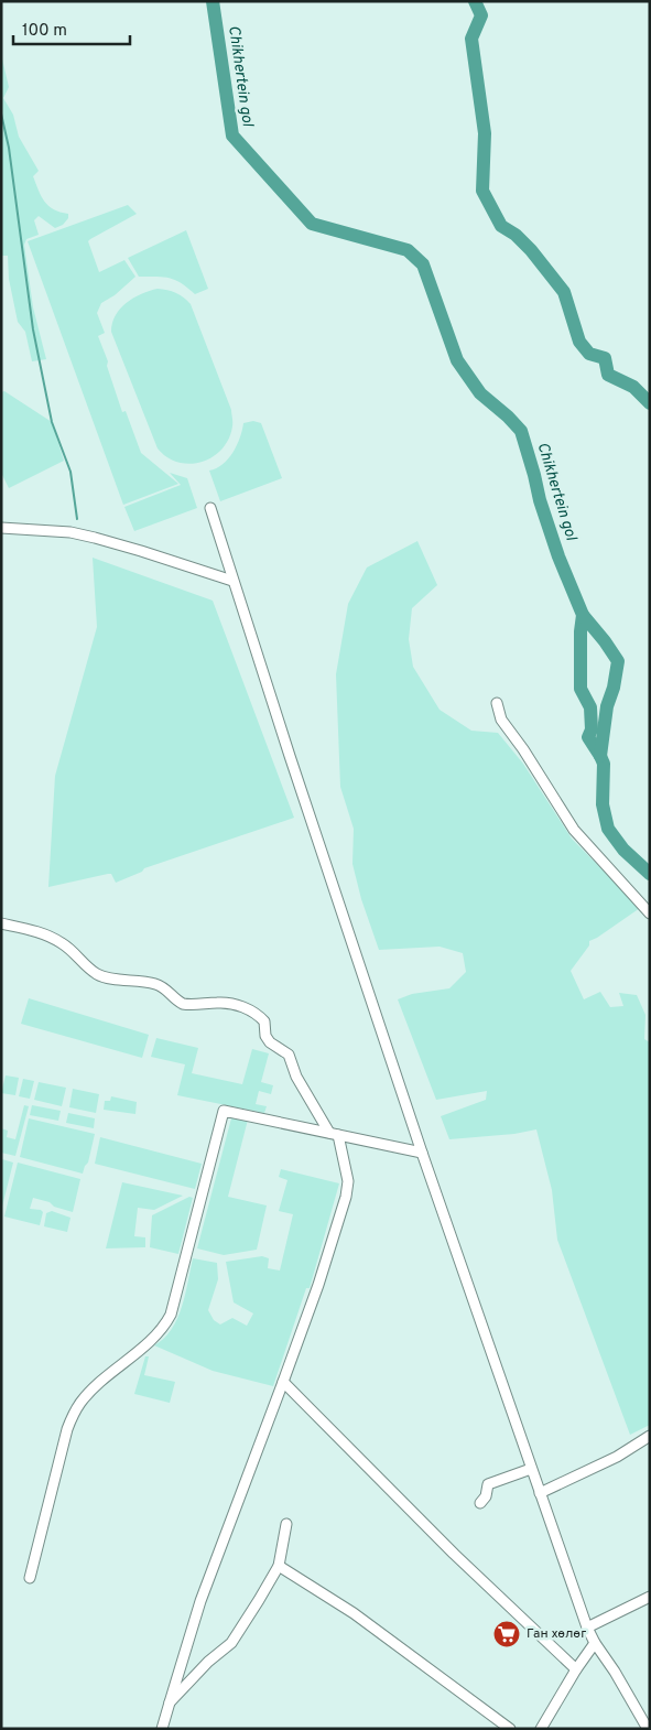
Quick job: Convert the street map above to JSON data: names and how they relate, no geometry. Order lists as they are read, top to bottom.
{
  "water": ["Chikhertein gol"],
  "places": {
    "supermarket": ["Ган хөлөг"]
  },
  "scale_bar": "100 m"
}
